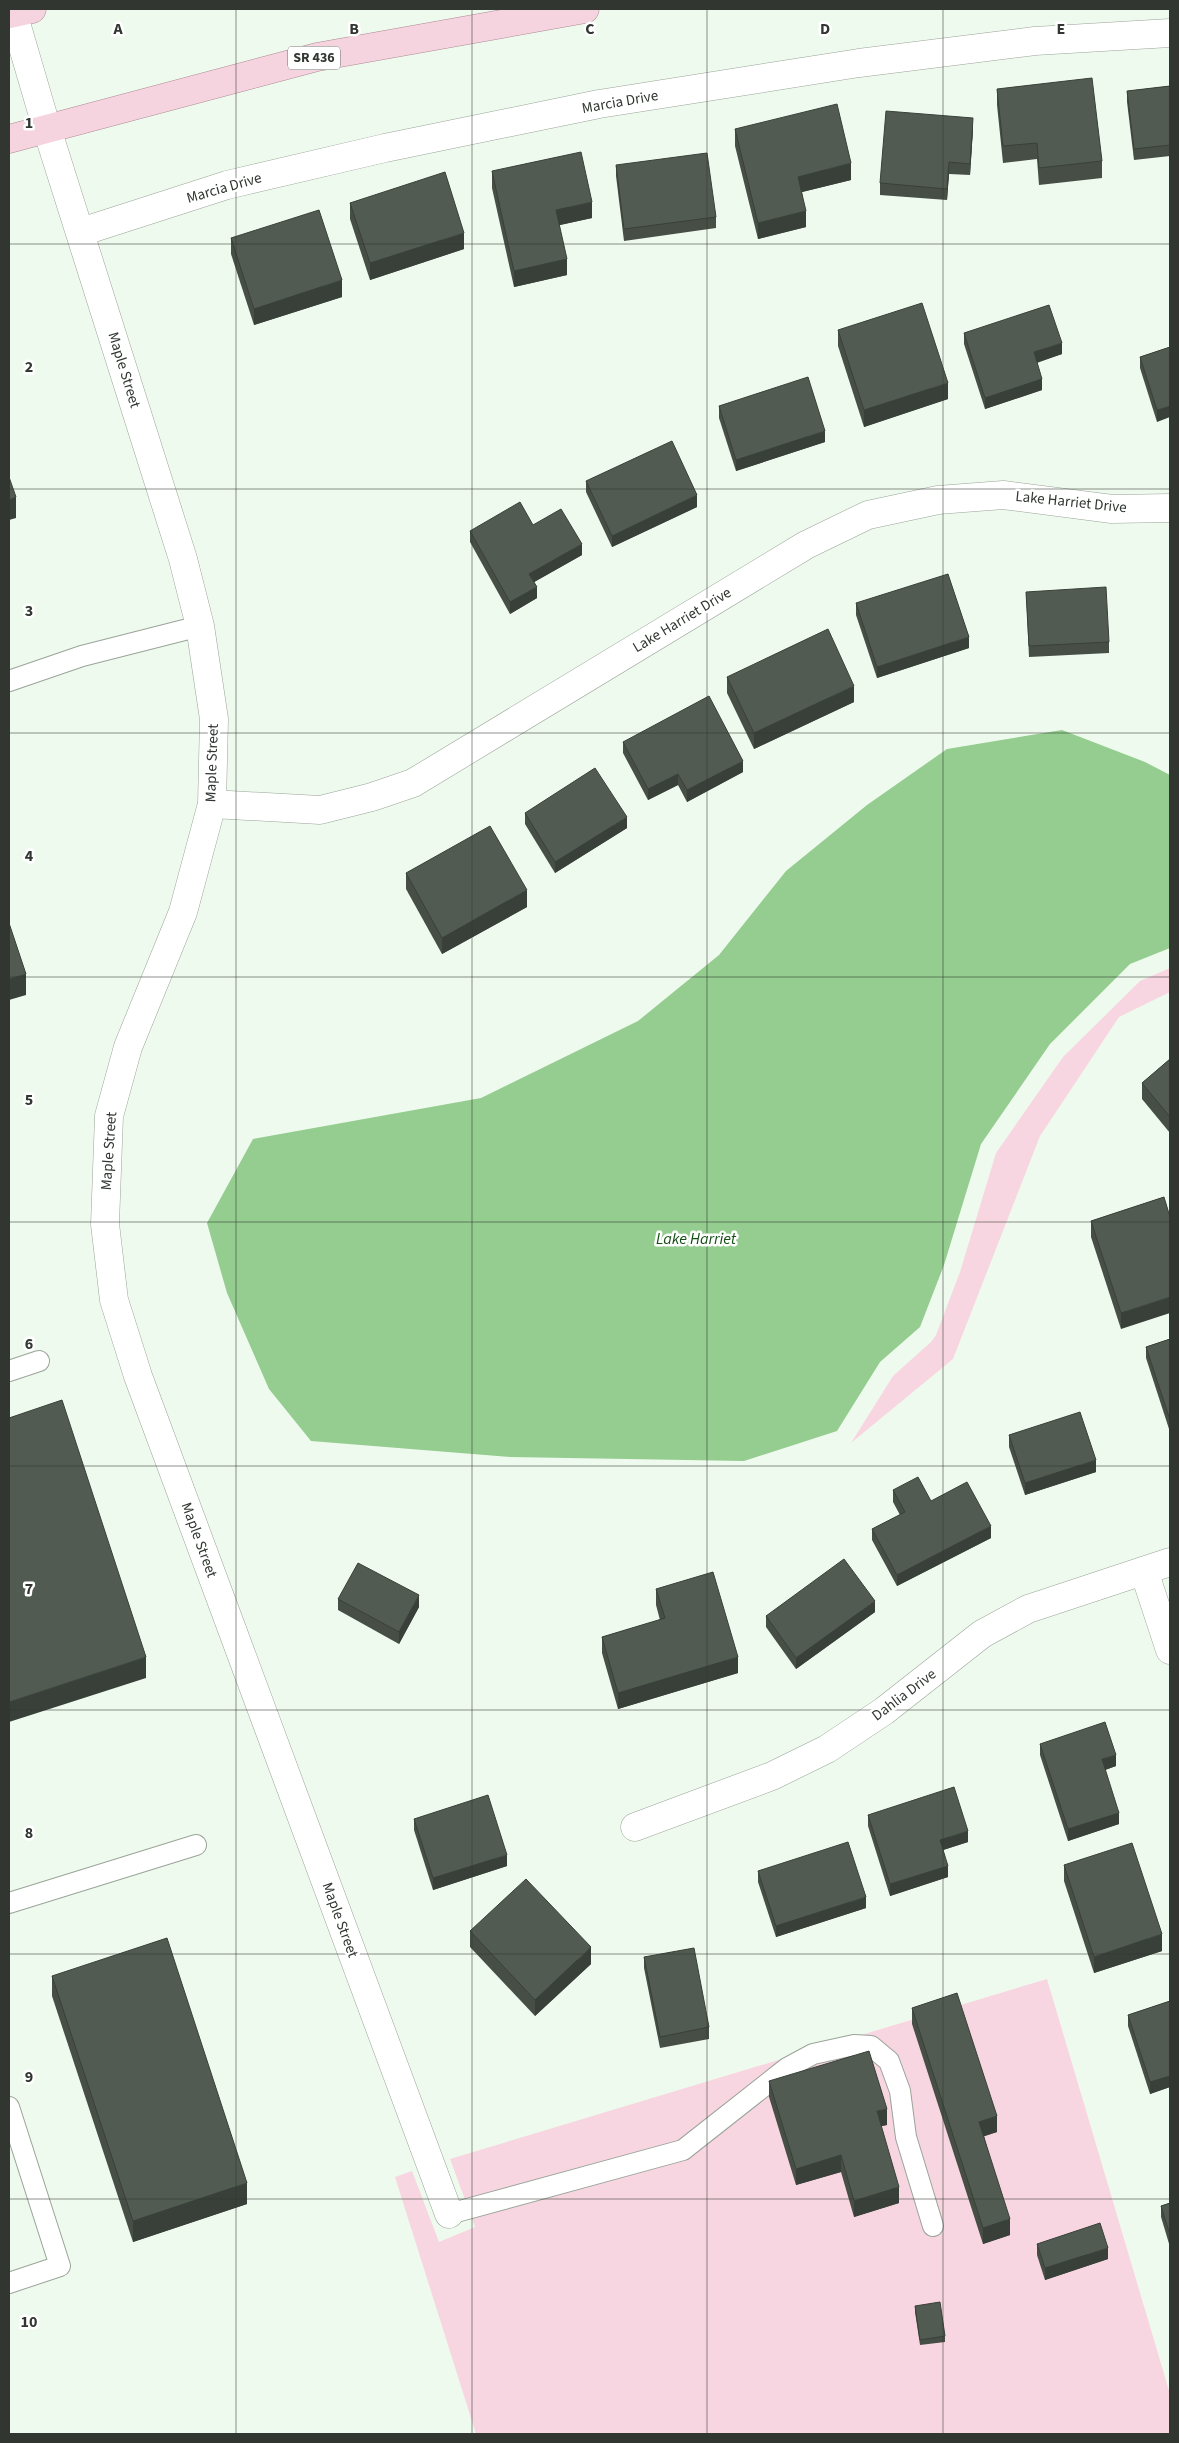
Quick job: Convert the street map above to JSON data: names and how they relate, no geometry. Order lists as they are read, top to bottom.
{
  "streets": {
    "main road": ["SR 436"],
    "street": [
      "Marcia Drive",
      "Maple Street",
      "Lake Harriet Drive",
      "Dahlia Drive"
    ]
  },
  "crossings": [
    ["SR 436", "Maple Street"],
    ["Marcia Drive", "Maple Street"],
    ["Maple Street", "Lake Harriet Drive"]
  ],
  "water": ["Lake Harriet"],
  "grid": {
    "columns": [
      "A",
      "B",
      "C",
      "D",
      "E"
    ],
    "rows": [
      "1",
      "2",
      "3",
      "4",
      "5",
      "6",
      "7",
      "8",
      "9",
      "10"
    ]
  }
}
